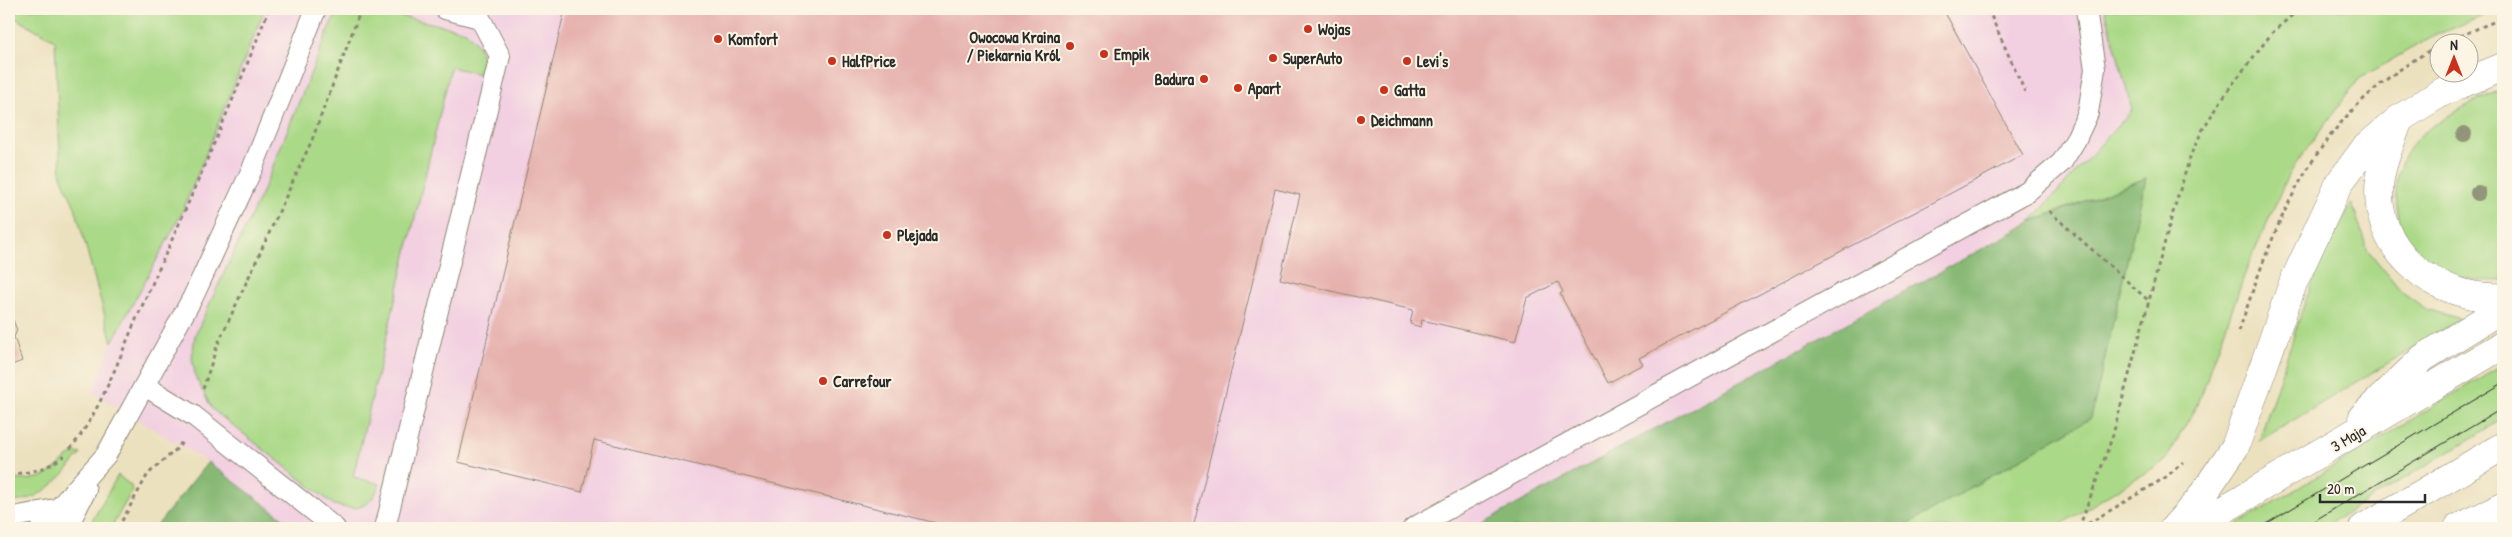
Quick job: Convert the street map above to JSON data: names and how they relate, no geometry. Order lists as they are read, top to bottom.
{
  "streets": {
    "main road": ["3 Maja"]
  },
  "places": [
    "Wojas",
    "Komfort",
    "Owocowa Kraina / Piekarnia Król",
    "Empik",
    "SuperAuto",
    "HalfPrice",
    "Levi's",
    "Badura",
    "Apart",
    "Gatta",
    "Deichmann",
    "Plejada",
    "Carrefour"
  ],
  "scale_bar": "20 m",
  "north": "top"
}
